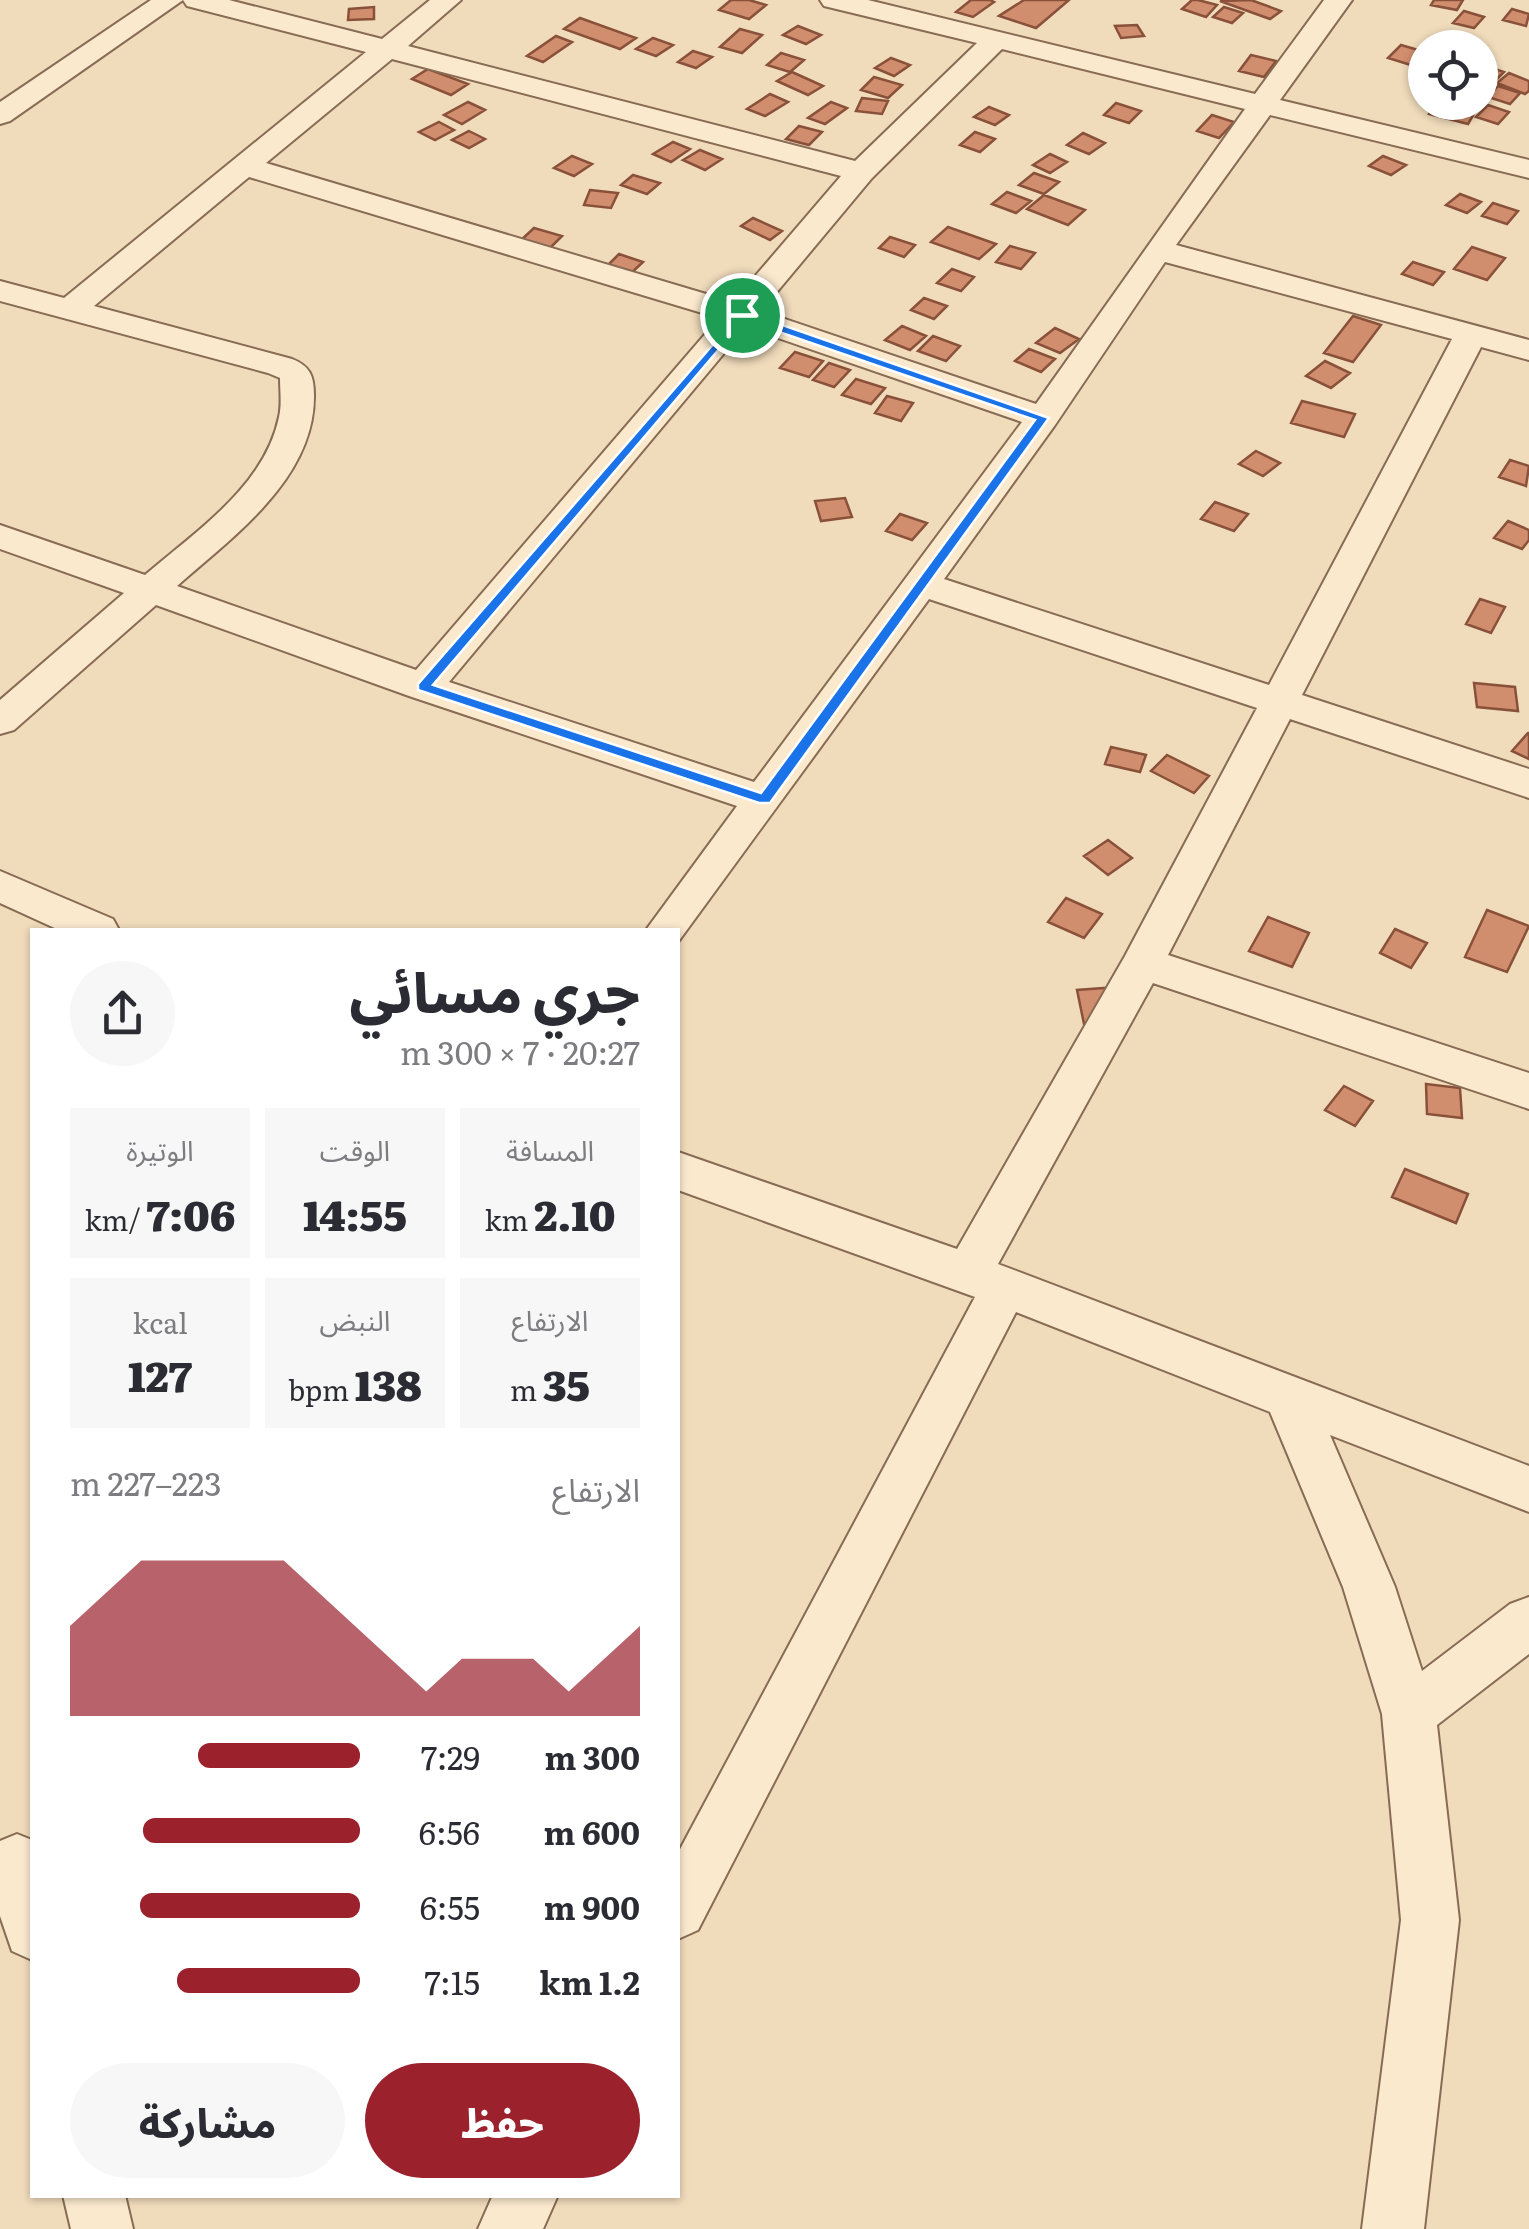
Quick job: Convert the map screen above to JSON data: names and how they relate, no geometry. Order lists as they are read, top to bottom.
{
  "page": {
    "heading": ["جري مسائي", "20:27 · 7 × 300 m"],
    "stats": [
      ["المسافة", "2.10 km"],
      ["الوقت", "14:55"],
      ["الوتيرة", "7:06 /km"],
      ["الارتفاع", "35 m"],
      ["النبض", "138 bpm"],
      ["kcal", "127"]
    ],
    "chart": ["الارتفاع", "223–227 m"],
    "list": [
      {
        "name": "300 m",
        "note": "7:29"
      },
      {
        "name": "600 m",
        "note": "6:56"
      },
      {
        "name": "900 m",
        "note": "6:55"
      },
      {
        "name": "1.2 km",
        "note": "7:15"
      }
    ],
    "buttons": ["حفظ", "مشاركة"]
  }
}
